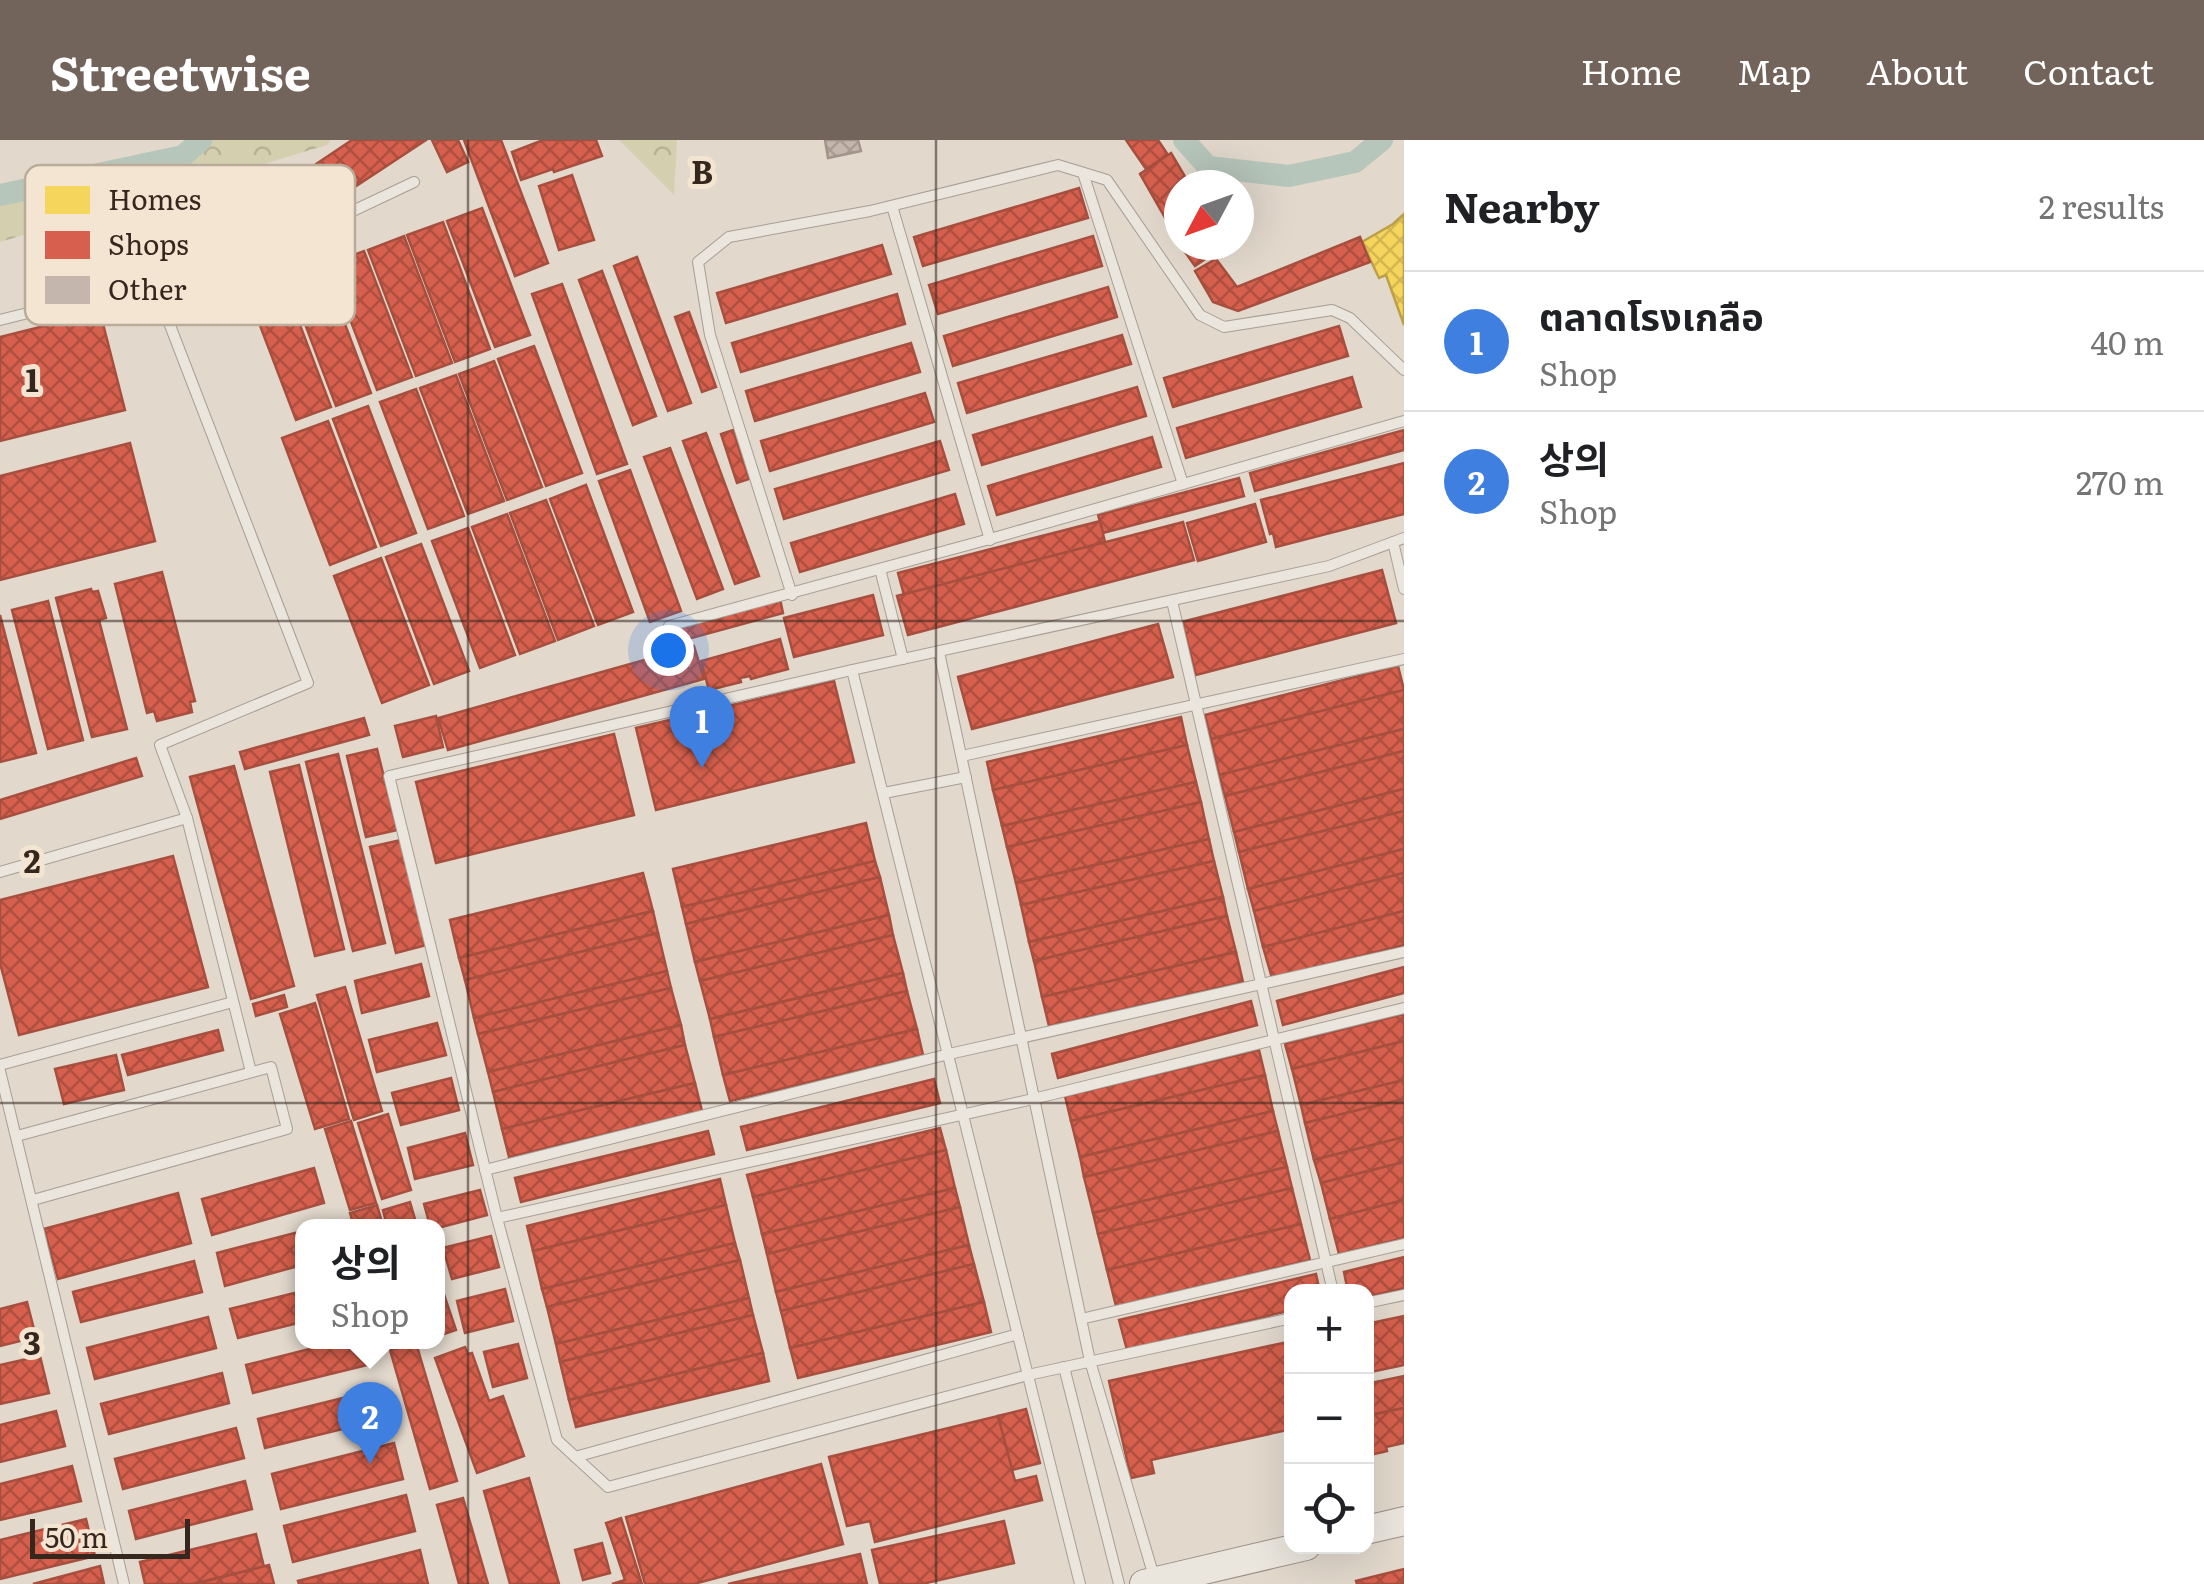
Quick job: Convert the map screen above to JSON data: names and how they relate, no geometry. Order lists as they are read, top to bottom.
{
  "legend": ["Homes", "Shops", "Other"],
  "scale_bar": "50 m",
  "north": "bottom left",
  "page": {
    "header": "Streetwise",
    "nav": [
      "Home",
      "Map",
      "About",
      "Contact"
    ],
    "heading": ["Nearby", "2 results"],
    "list": [
      {
        "mark": "1",
        "name": "ตลาดโรงเกลือ",
        "note": "Shop",
        "value": "40 m"
      },
      {
        "mark": "2",
        "name": "상의",
        "note": "Shop",
        "value": "270 m"
      }
    ],
    "pins": ["1", "2"],
    "popup": ["상의", "Shop"],
    "map_buttons": ["+", "−"],
    "scale": "50 m"
  },
  "grid": {
    "columns": ["B"],
    "rows": ["1", "2", "3"]
  }
}
